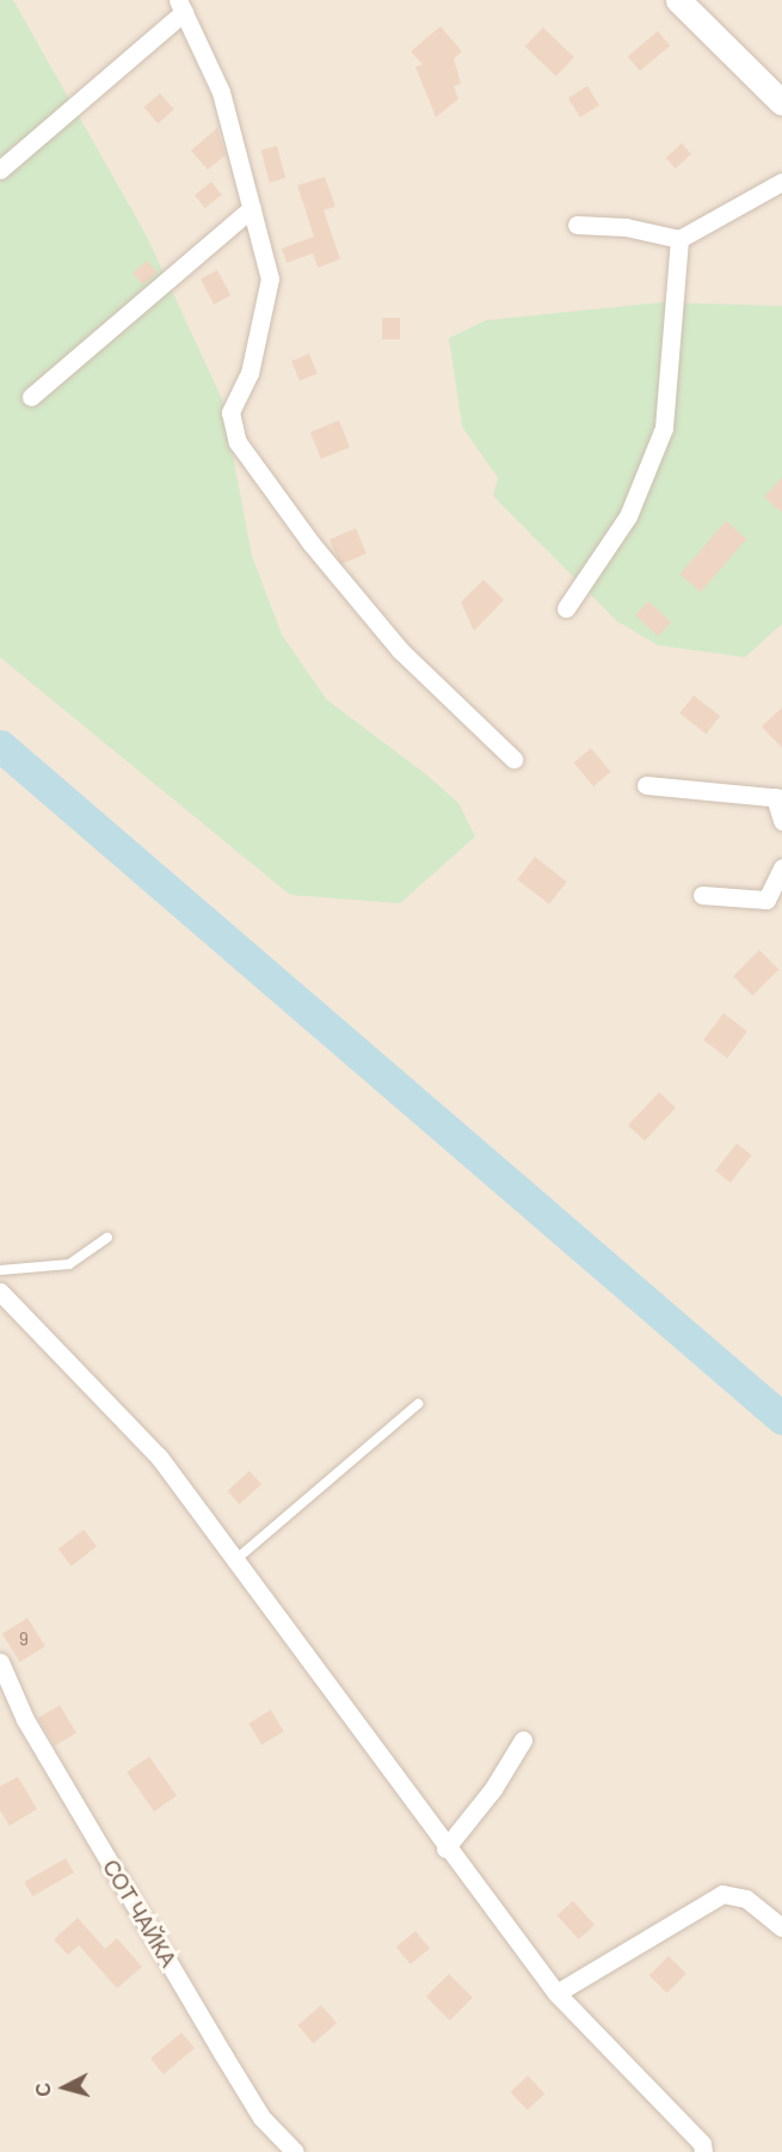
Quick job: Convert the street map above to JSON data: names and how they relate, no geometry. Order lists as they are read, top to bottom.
{
  "streets": {
    "street": ["СОТ ЧАЙКА"]
  },
  "house_numbers": ["9"],
  "north": "left"
}
